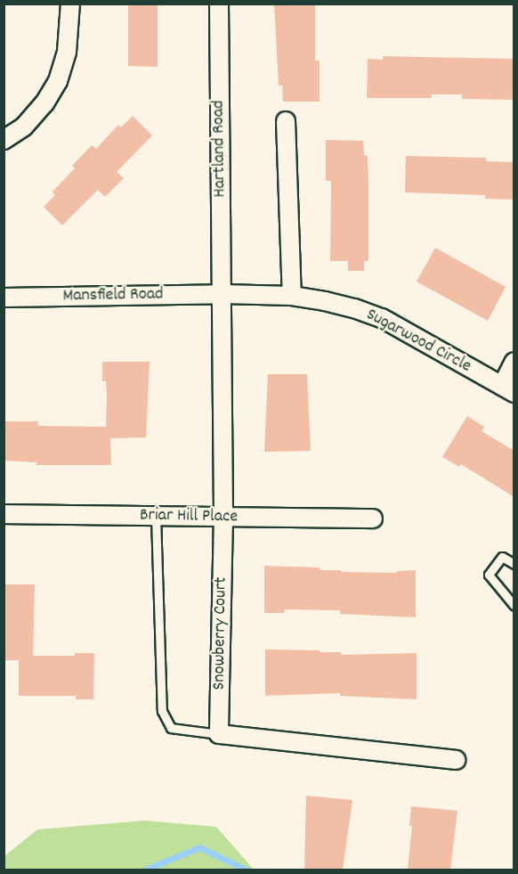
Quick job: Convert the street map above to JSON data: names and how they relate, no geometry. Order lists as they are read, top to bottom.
{
  "streets": {
    "street": [
      "Hartland Road",
      "Mansfield Road",
      "Sugarwood Circle",
      "Briar Hill Place",
      "Snowberry Court"
    ]
  },
  "crossings": [
    ["Hartland Road", "Mansfield Road"],
    ["Hartland Road", "Sugarwood Circle"],
    ["Hartland Road", "Snowberry Court"],
    ["Mansfield Road", "Sugarwood Circle"],
    ["Mansfield Road", "Snowberry Court"],
    ["Sugarwood Circle", "Snowberry Court"],
    ["Briar Hill Place", "Snowberry Court"]
  ]
}
